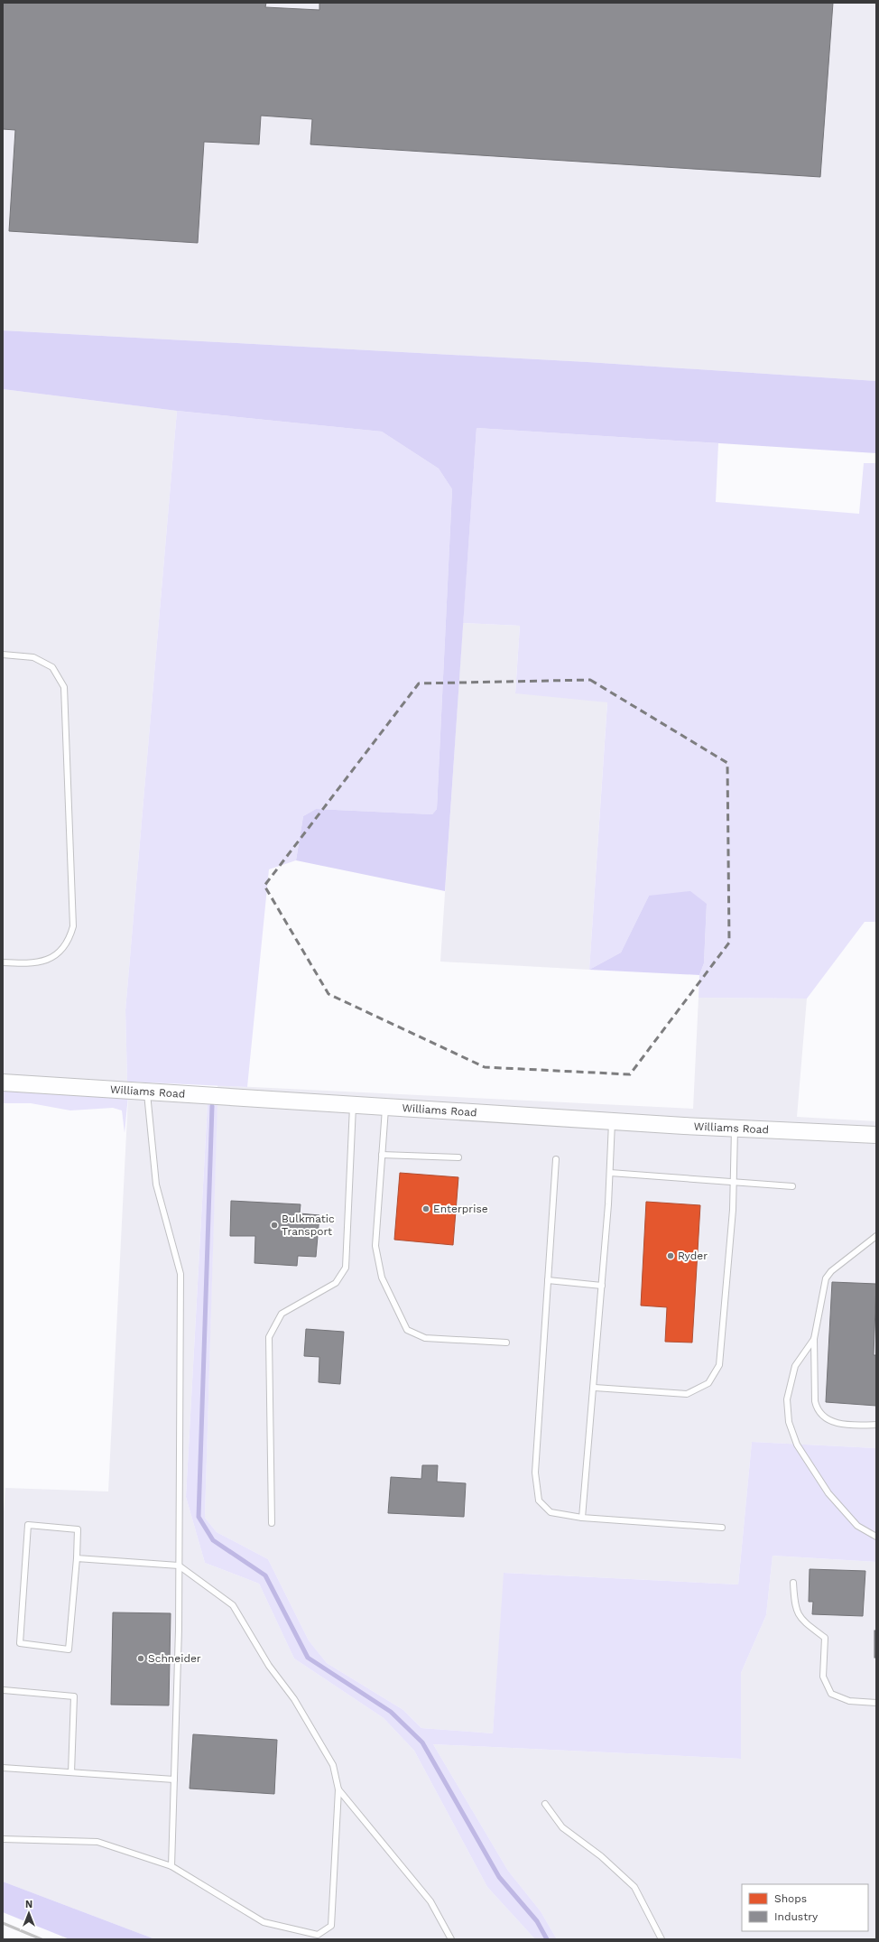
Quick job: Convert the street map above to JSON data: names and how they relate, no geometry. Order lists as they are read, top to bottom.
{
  "streets": {
    "main road": ["Williams Road"]
  },
  "places": [
    "Enterprise",
    "Bulkmatic Transport",
    "Ryder",
    "Schneider"
  ],
  "legend": ["Shops", "Industry"],
  "north": "top"
}
